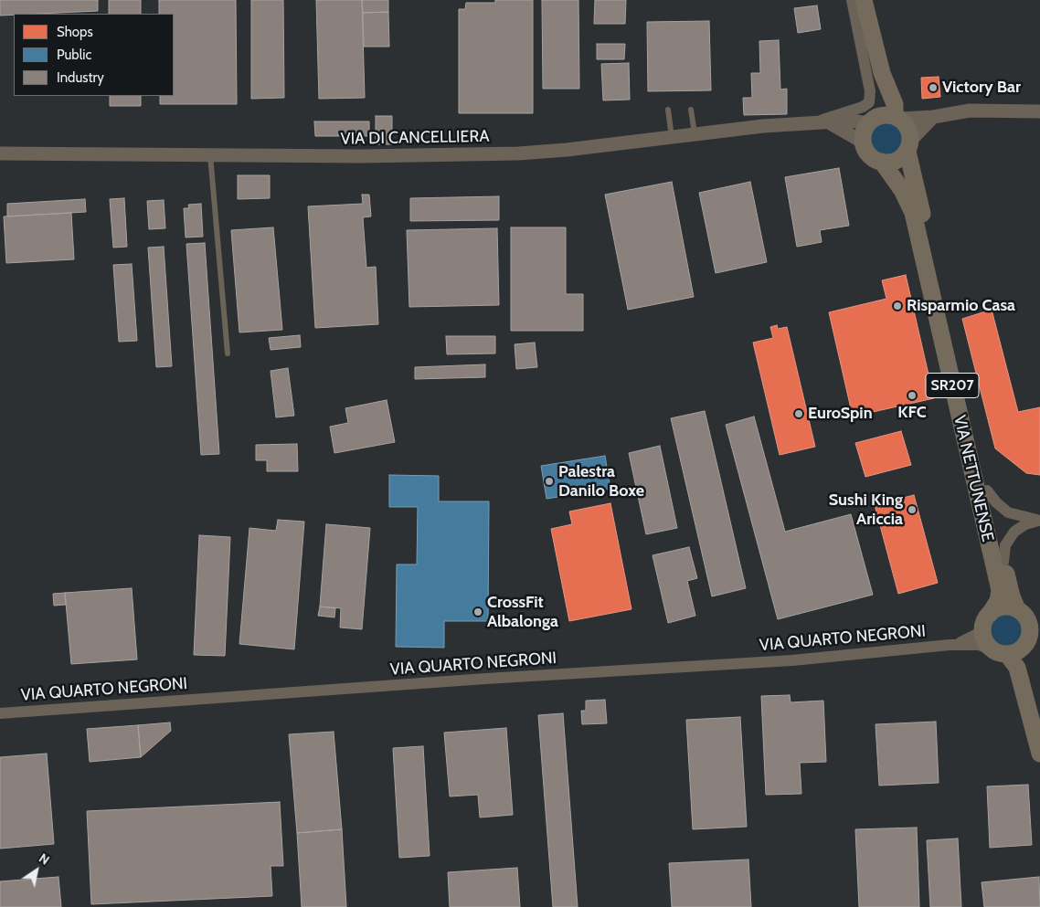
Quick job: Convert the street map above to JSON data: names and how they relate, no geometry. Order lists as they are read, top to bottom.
{
  "streets": {
    "main road": ["SR207", "VIA NETTUNENSE"],
    "street": ["VIA DI CANCELLIERA", "VIA QUARTO NEGRONI"]
  },
  "crossings": [
    ["VIA DI CANCELLIERA", "VIA NETTUNENSE"],
    ["SR207", "VIA NETTUNENSE"],
    ["SR207", "VIA QUARTO NEGRONI"],
    ["VIA NETTUNENSE", "VIA QUARTO NEGRONI"]
  ],
  "places": [
    "Victory Bar",
    "Risparmio Casa",
    "KFC",
    "EuroSpin",
    "Palestra Danilo Boxe",
    "Sushi King Ariccia",
    "CrossFit Albalonga"
  ],
  "legend": ["Shops", "Public", "Industry"],
  "north": "top right"
}
